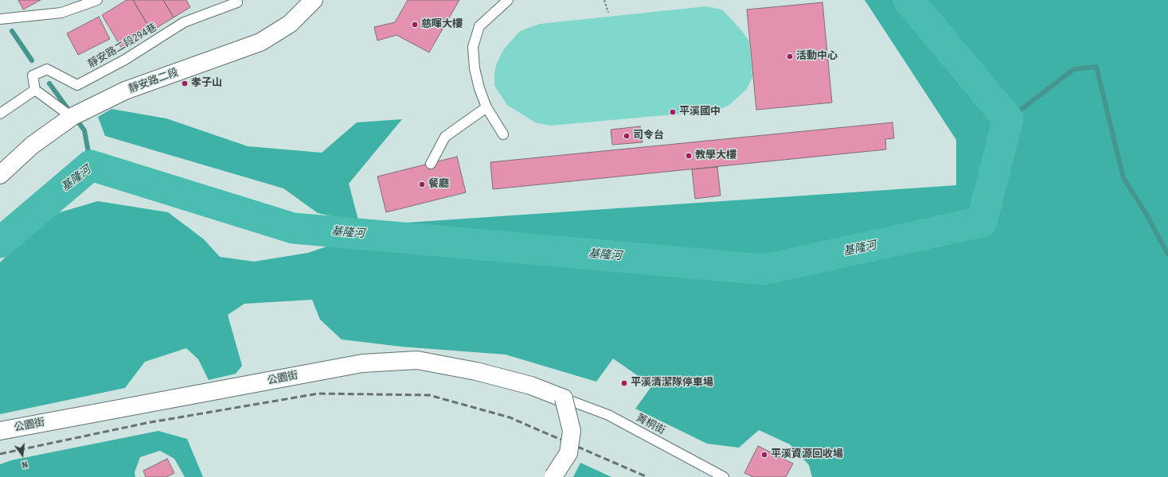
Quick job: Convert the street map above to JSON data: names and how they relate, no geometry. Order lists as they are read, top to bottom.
{
  "streets": {
    "street": ["靜安路二段", "公園街"],
    "lane": ["靜安路二段294巷", "菁桐街"]
  },
  "crossings": [
    ["公園街", "菁桐街"]
  ],
  "water": ["基隆河"],
  "places": [
    "慈暉大樓",
    "活動中心",
    "孝子山",
    "平溪國中",
    "司令台",
    "教學大樓",
    "餐廳",
    "平溪清潔隊停車場",
    "平溪資源回收場"
  ],
  "north": "bottom"
}
